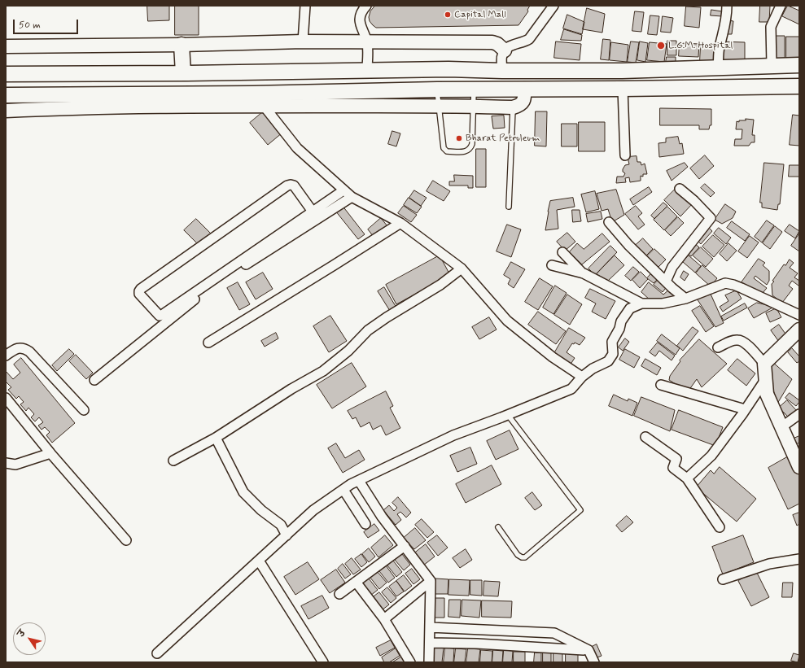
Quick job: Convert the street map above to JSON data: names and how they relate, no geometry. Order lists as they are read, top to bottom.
{
  "places": ["Capital Mall", "L.G.M. Hospital", "Bharat Petroleum"],
  "scale_bar": "50 m",
  "north": "top left"
}
